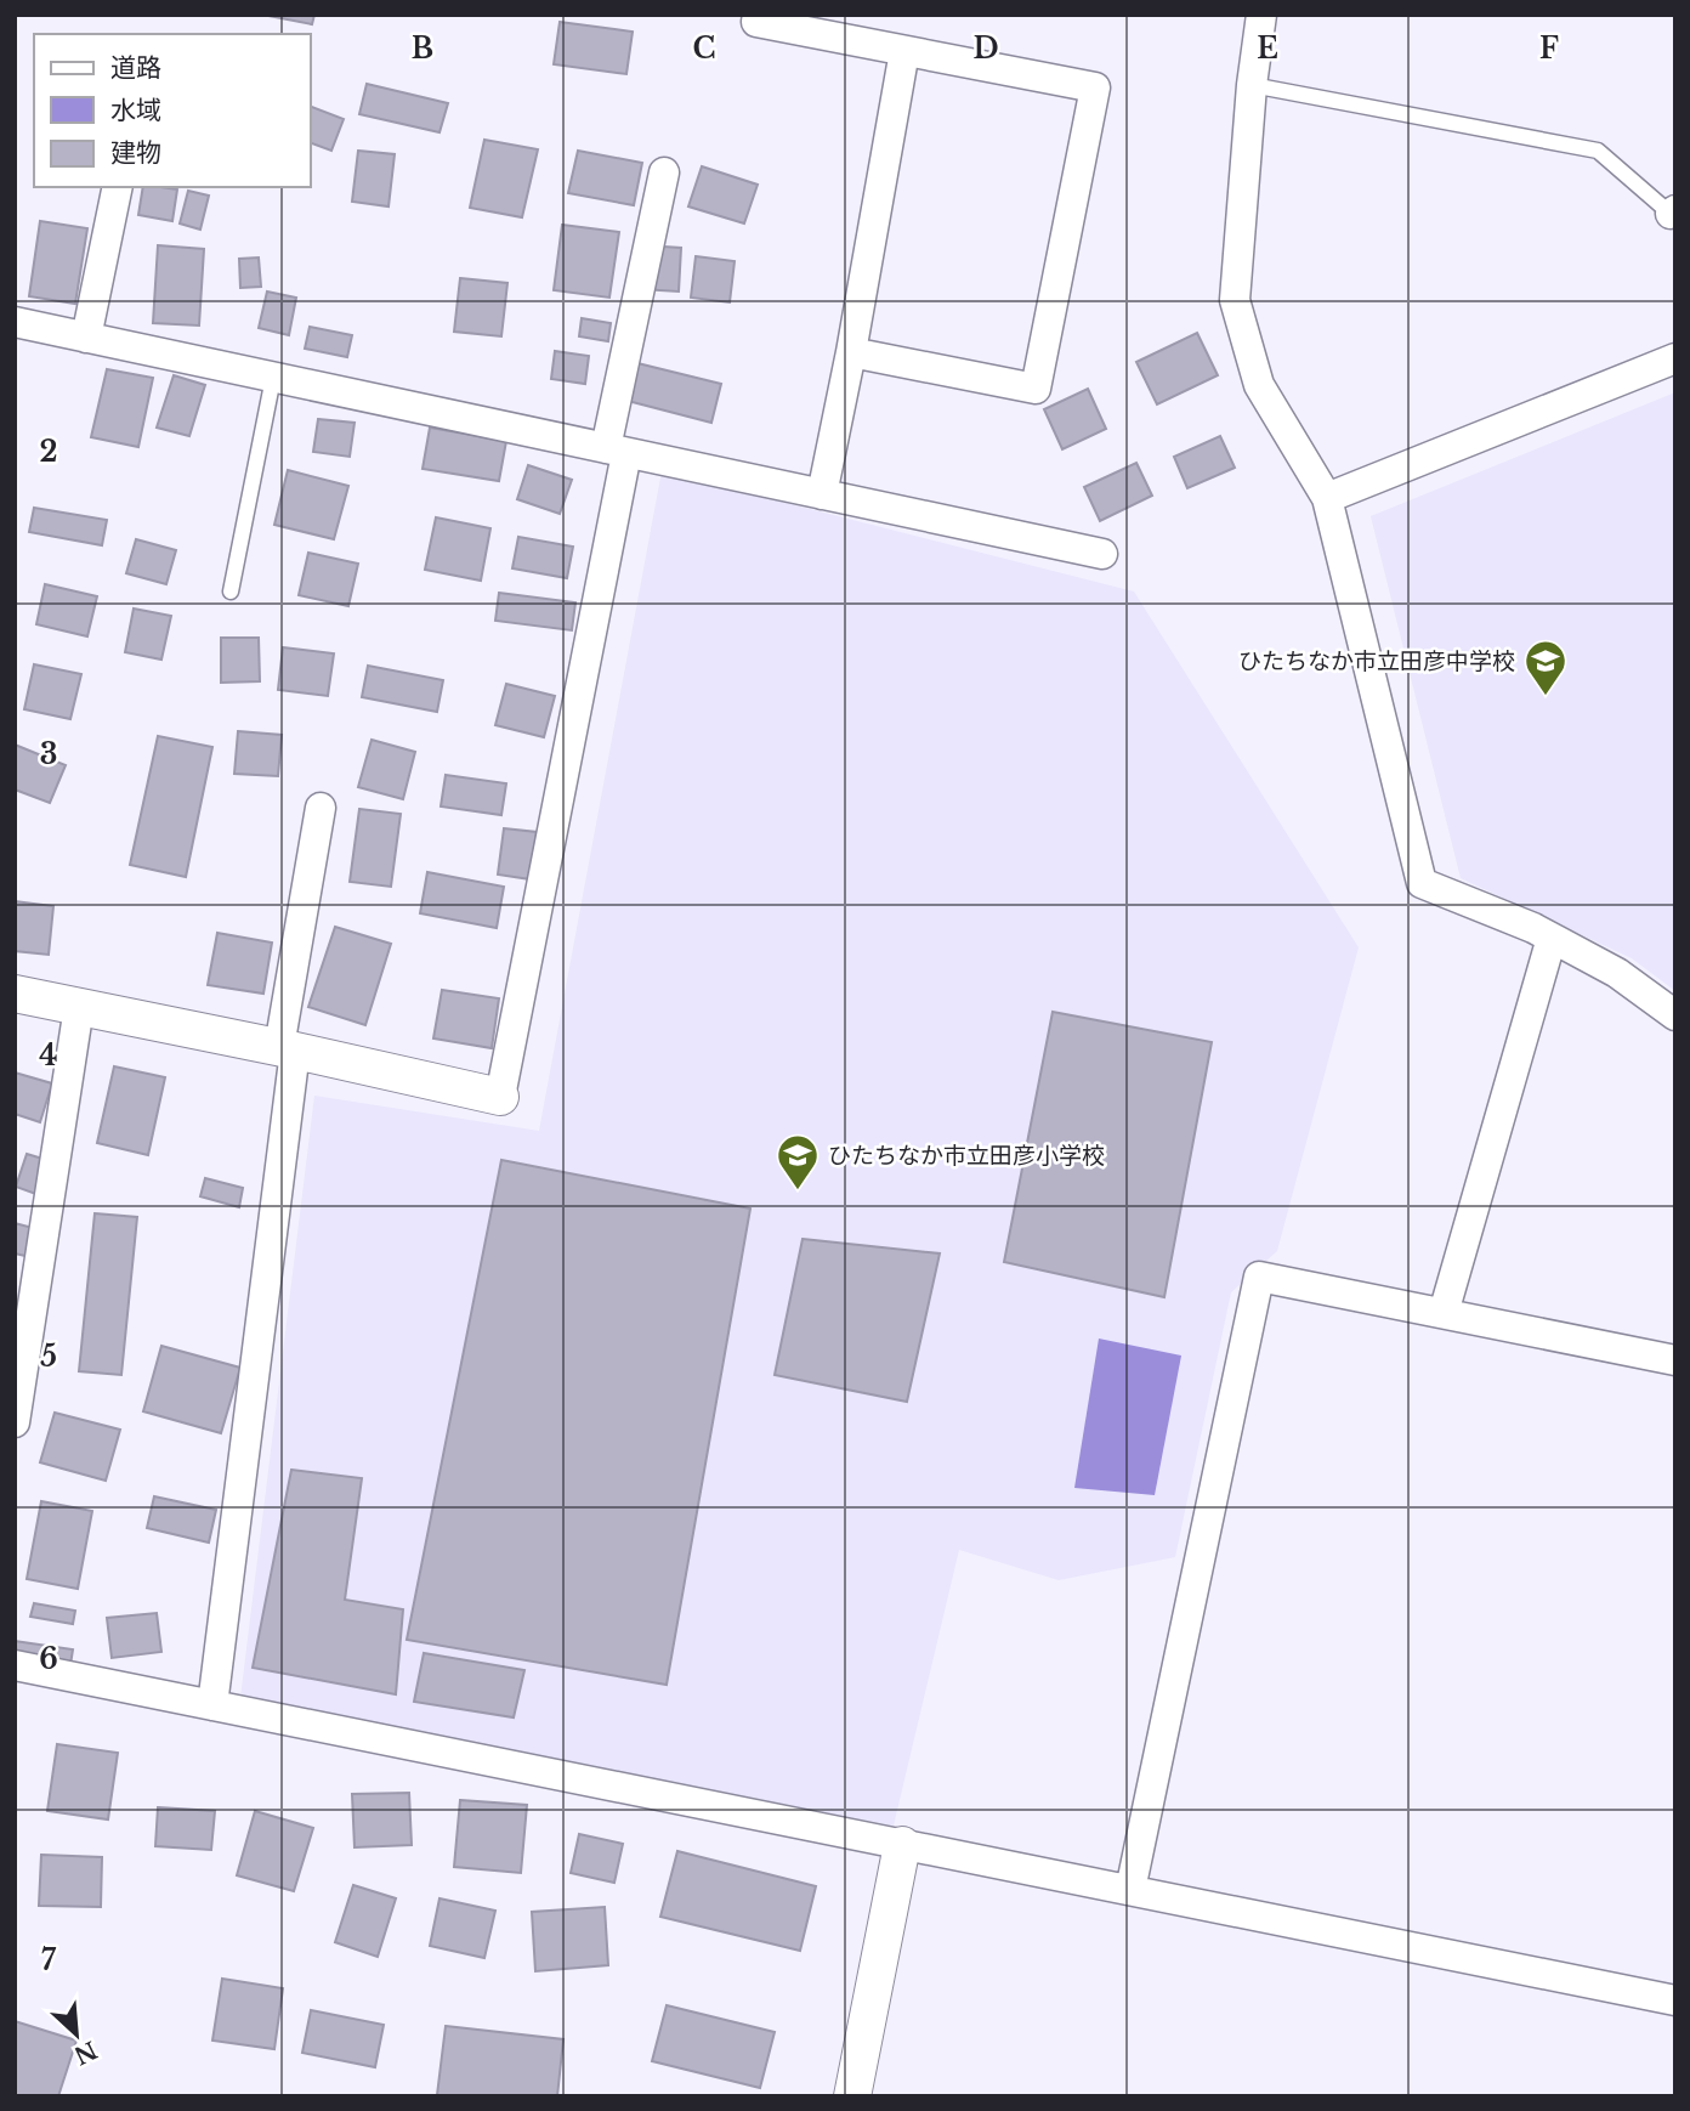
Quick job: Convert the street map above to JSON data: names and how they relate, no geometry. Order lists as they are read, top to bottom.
{
  "places": {
    "school or university": ["ひたちなか市立田彦中学校", "ひたちなか市立田彦小学校"]
  },
  "legend": ["道路", "水域", "建物"],
  "north": "bottom right",
  "grid": {
    "columns": [
      "B",
      "C",
      "D",
      "E",
      "F"
    ],
    "rows": [
      "2",
      "3",
      "4",
      "5",
      "6",
      "7"
    ]
  }
}
